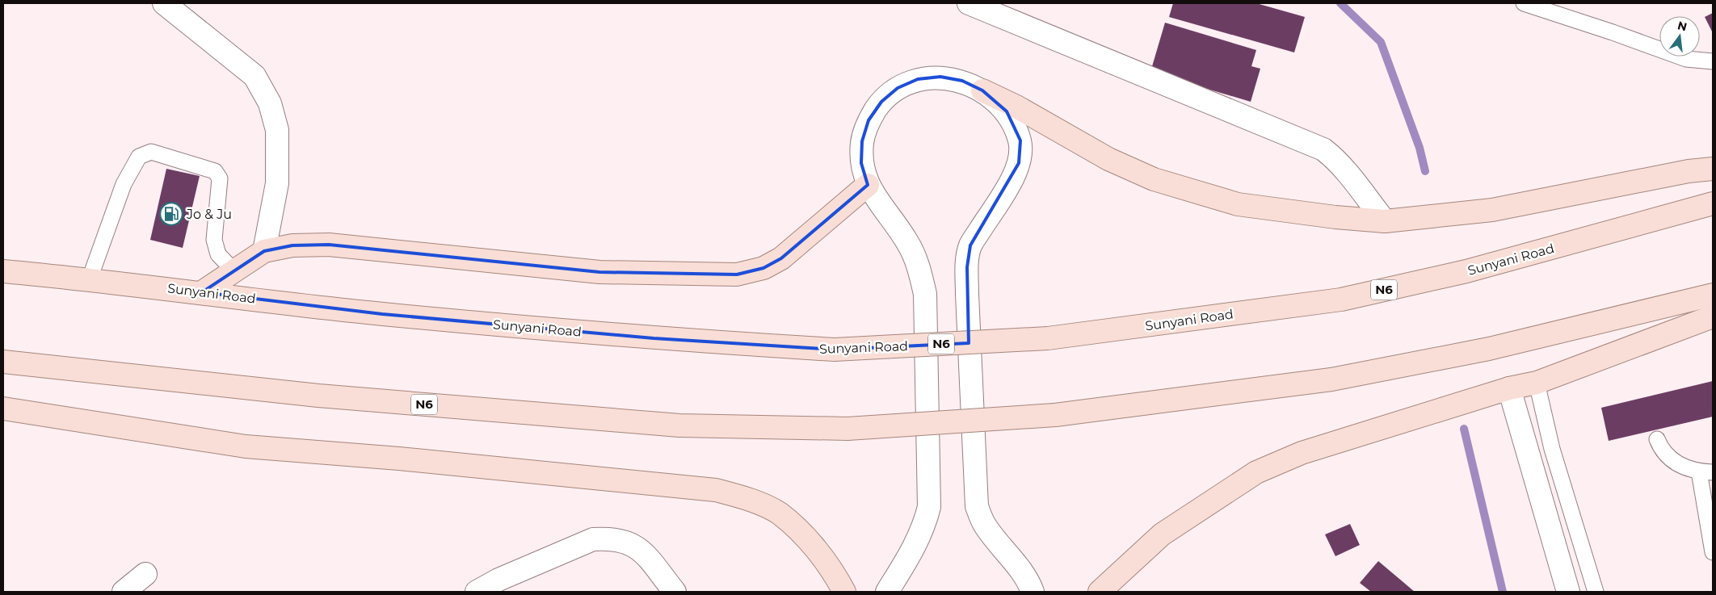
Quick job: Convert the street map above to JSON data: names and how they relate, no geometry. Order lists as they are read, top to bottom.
{
  "streets": {
    "main road": ["Sunyani Road", "N6"]
  },
  "places": {
    "fuel station": ["Jo & Ju"]
  },
  "north": "top"
}
